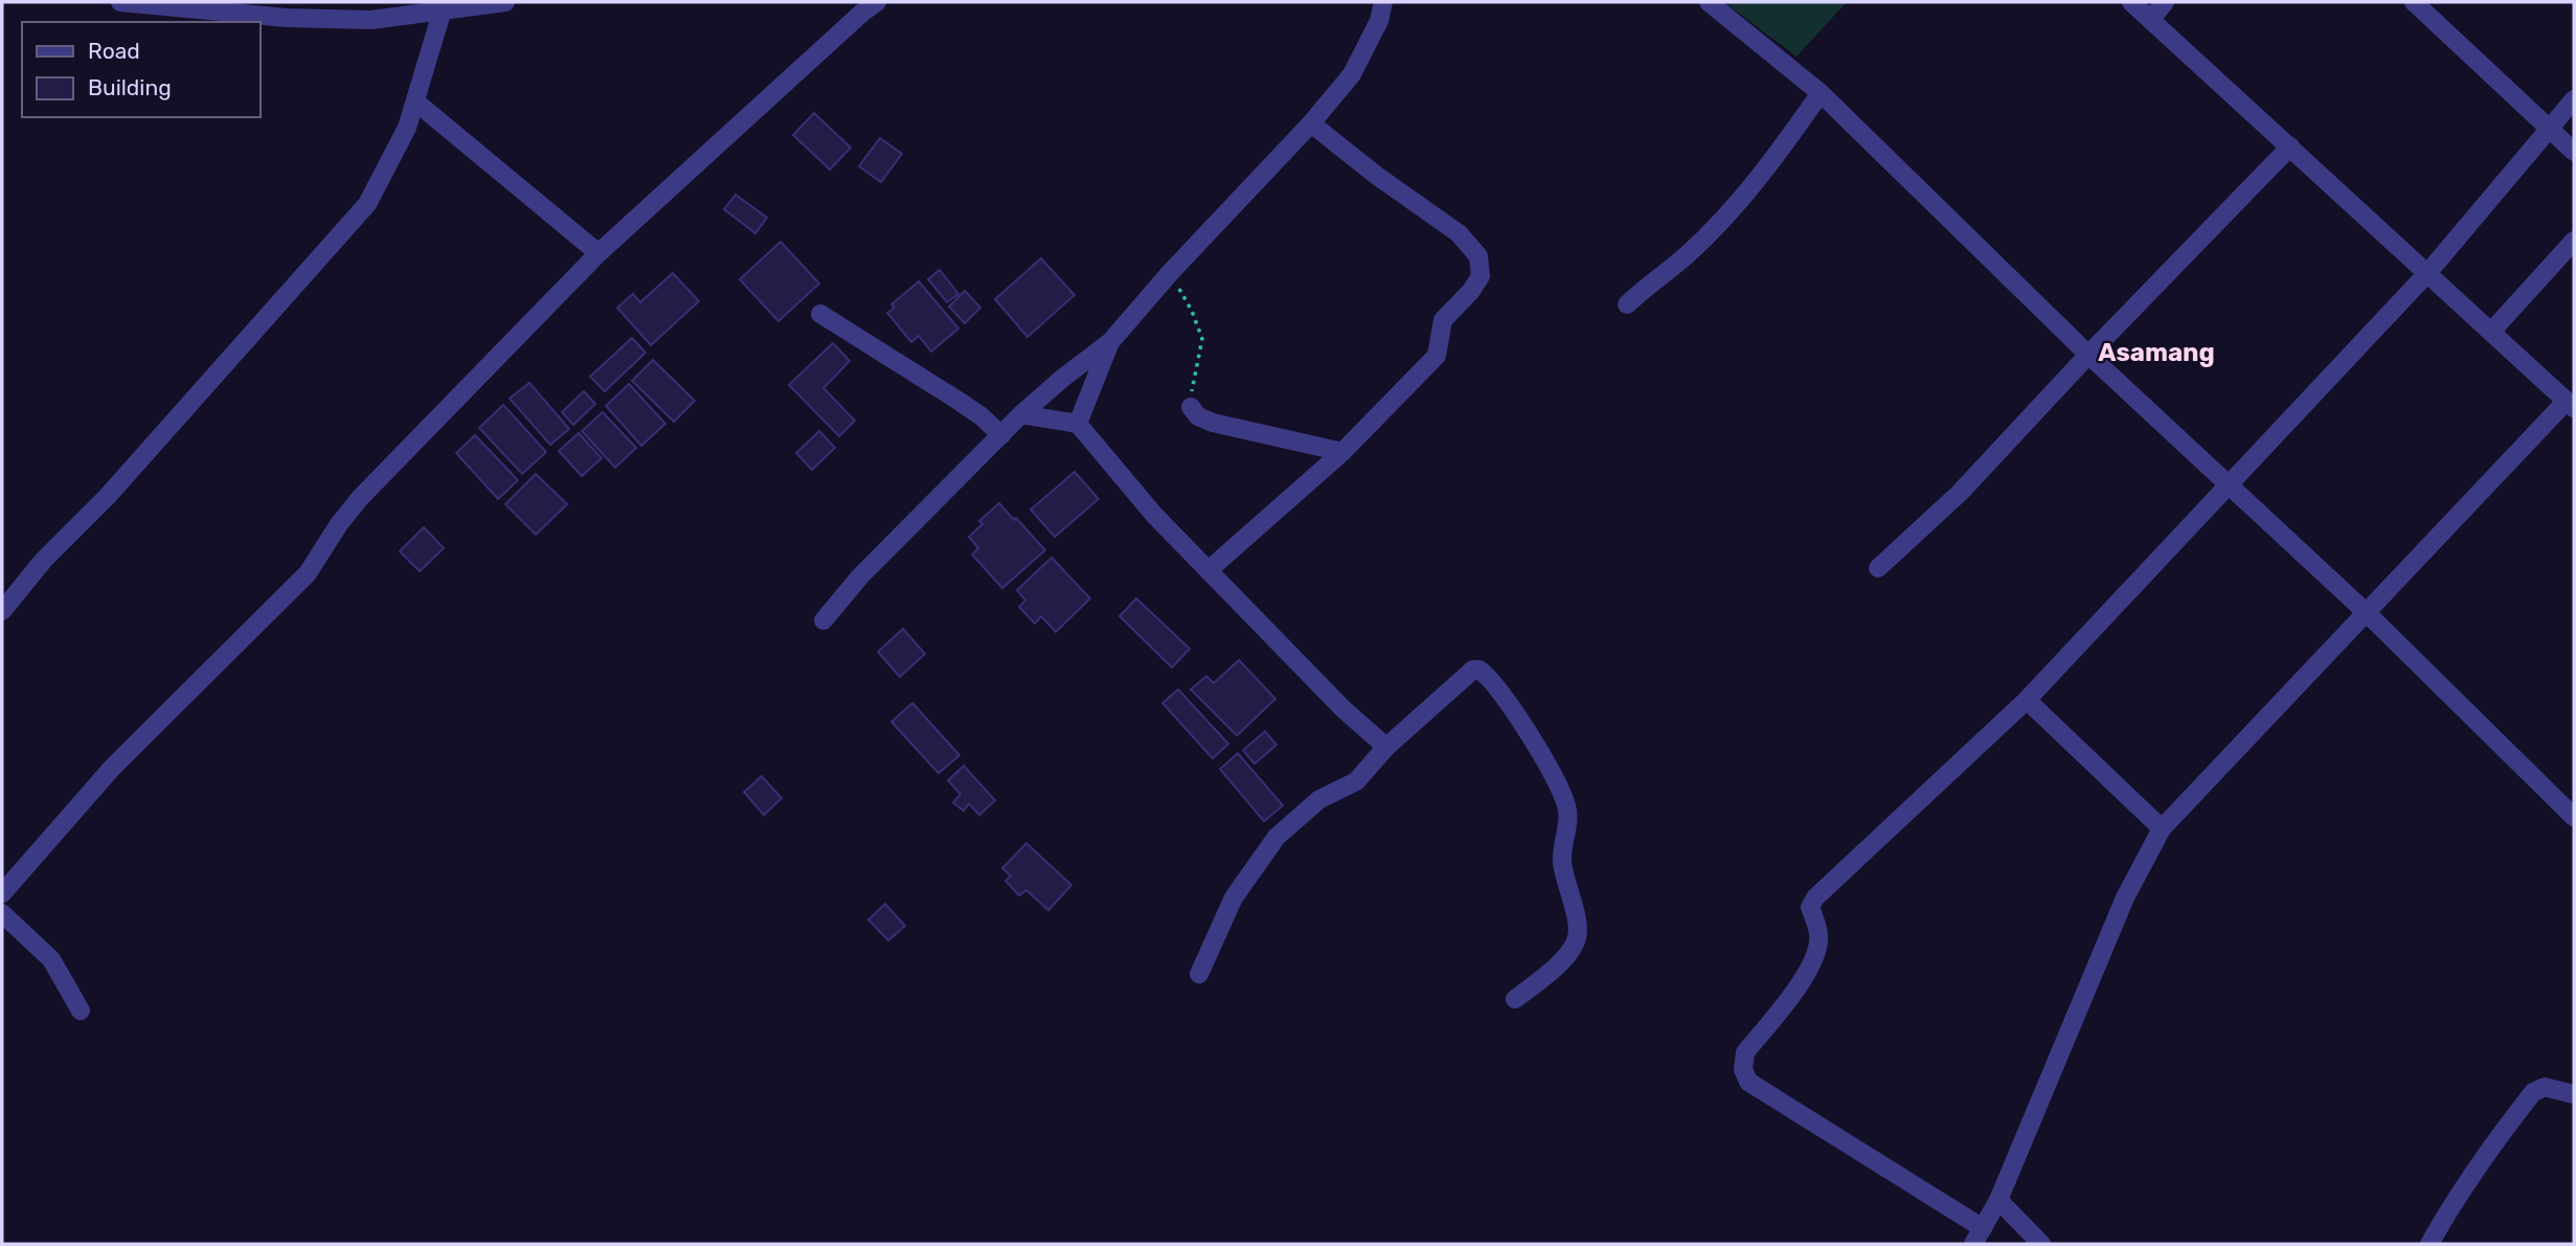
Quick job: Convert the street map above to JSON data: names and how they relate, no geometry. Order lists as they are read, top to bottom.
{
  "districts": ["Asamang"],
  "legend": ["Road", "Building"]
}
